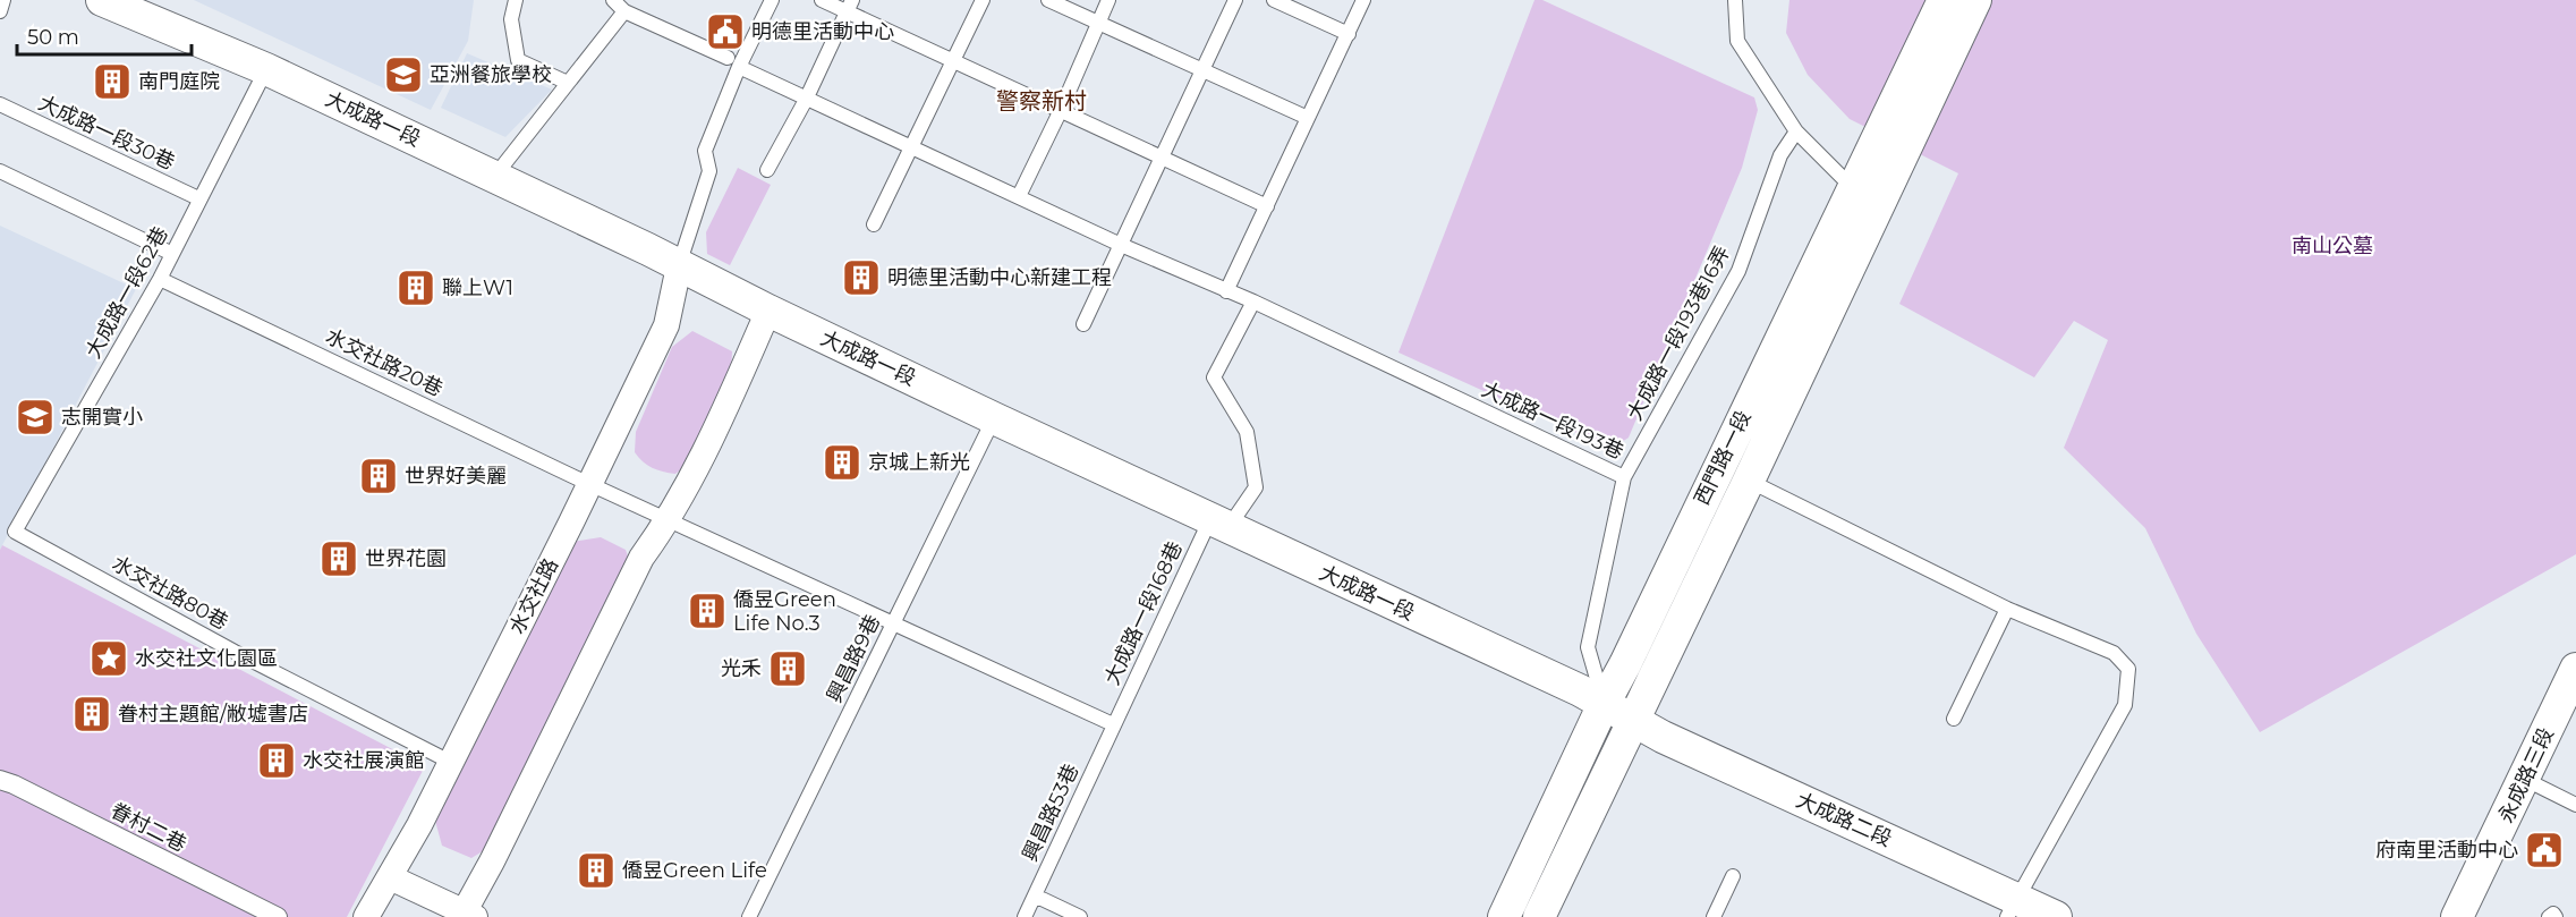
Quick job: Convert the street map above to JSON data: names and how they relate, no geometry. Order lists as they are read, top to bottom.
{
  "streets": {
    "street": [
      "大成路一段",
      "西門路一段",
      "水交社路",
      "永成路三段",
      "大成路二段",
      "眷村二巷"
    ],
    "lane": [
      "大成路一段30巷",
      "大成路一段62巷",
      "大成路一段193巷16弄",
      "水交社路20巷",
      "大成路一段193巷",
      "水交社路80巷",
      "大成路一段168巷",
      "興昌路9巷",
      "興昌路53巷"
    ]
  },
  "crossings": [
    ["大成路一段", "大成路一段62巷"],
    ["大成路一段", "大成路一段193巷"],
    ["大成路一段", "西門路一段"],
    ["大成路一段", "水交社路"],
    ["大成路一段", "大成路一段168巷"],
    ["大成路一段", "興昌路9巷"],
    ["大成路一段", "大成路二段"],
    ["大成路一段62巷", "水交社路20巷"],
    ["大成路一段62巷", "水交社路80巷"],
    ["大成路一段193巷16弄", "大成路一段193巷"],
    ["水交社路20巷", "水交社路"],
    ["水交社路20巷", "大成路一段168巷"],
    ["水交社路20巷", "興昌路9巷"],
    ["水交社路20巷", "興昌路53巷"],
    ["大成路一段193巷", "西門路一段"],
    ["西門路一段", "大成路二段"],
    ["水交社路80巷", "水交社路"],
    ["大成路一段168巷", "興昌路53巷"]
  ],
  "districts": ["警察新村"],
  "parks": ["南山公墓"],
  "places": {
    "public building": ["明德里活動中心", "府南里活動中心"],
    "school or university": ["亞洲餐旅學校", "志開實小"],
    "building": [
      "南門庭院",
      "明德里活動中心新建工程",
      "聯上W1",
      "京城上新光",
      "世界好美麗",
      "世界花園",
      "僑昱Green Life No.3",
      "光禾",
      "眷村主題館/敝墟書店",
      "水交社展演館",
      "僑昱Green Life"
    ],
    "place": ["水交社文化園區"]
  },
  "scale_bar": "50 m"
}
